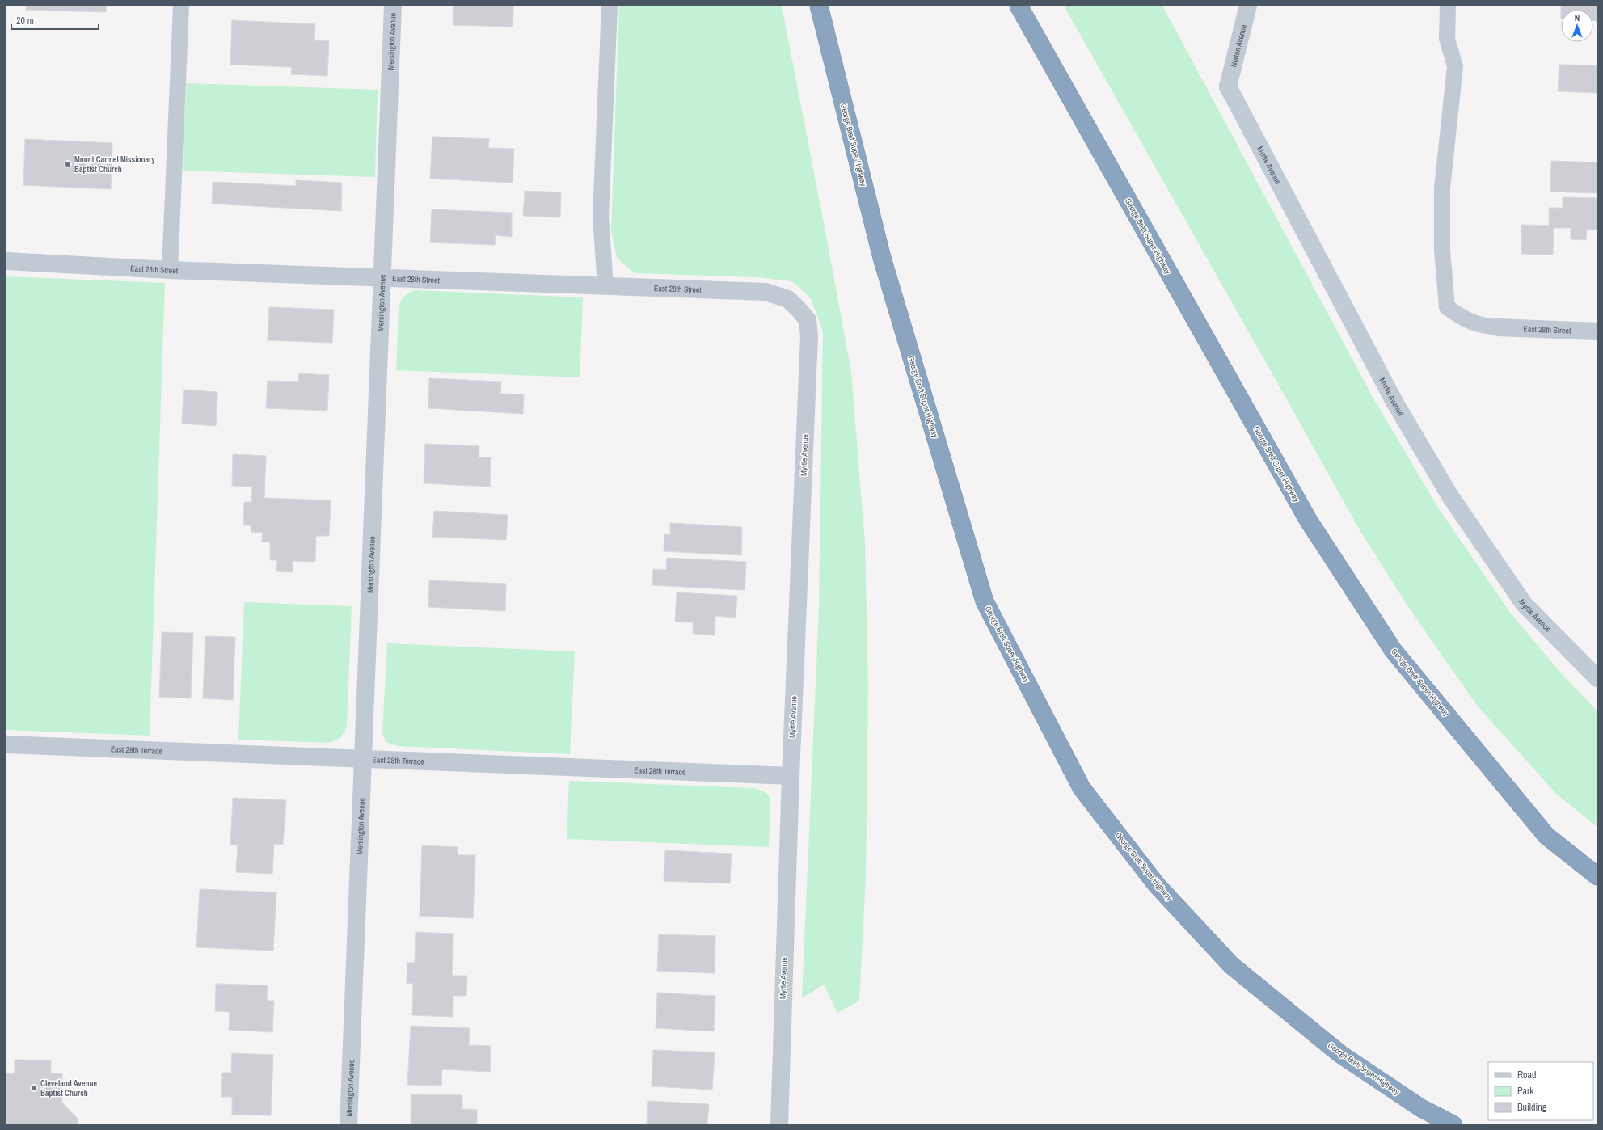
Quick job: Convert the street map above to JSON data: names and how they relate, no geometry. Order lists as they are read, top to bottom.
{
  "streets": {
    "highway": ["George Brett Super Highway"],
    "street": [
      "Mersington Avenue",
      "Norton Avenue",
      "Myrtle Avenue",
      "East 28th Street",
      "East 28th Terrace"
    ]
  },
  "crossings": [
    ["Mersington Avenue", "East 28th Street"],
    ["Mersington Avenue", "East 28th Terrace"],
    ["Norton Avenue", "Myrtle Avenue"],
    ["Myrtle Avenue", "East 28th Street"],
    ["Myrtle Avenue", "East 28th Terrace"]
  ],
  "places": ["Mount Carmel Missionary Baptist Church", "Cleveland Avenue Baptist Church"],
  "legend": ["Road", "Park", "Building"],
  "scale_bar": "20 m",
  "north": "top"
}
